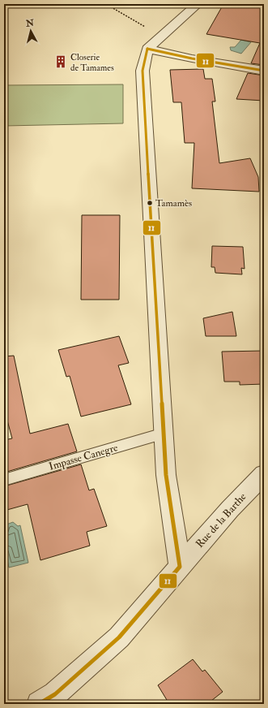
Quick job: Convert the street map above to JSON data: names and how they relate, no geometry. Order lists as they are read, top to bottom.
{
  "streets": {
    "street": ["Rue de la Barthe"],
    "lane": ["Impasse Canegre"]
  },
  "places": {
    "building": ["Closerie de Tamames"],
    "other": ["Tamamès"]
  },
  "lines": ["transit line 11"],
  "north": "top"
}
